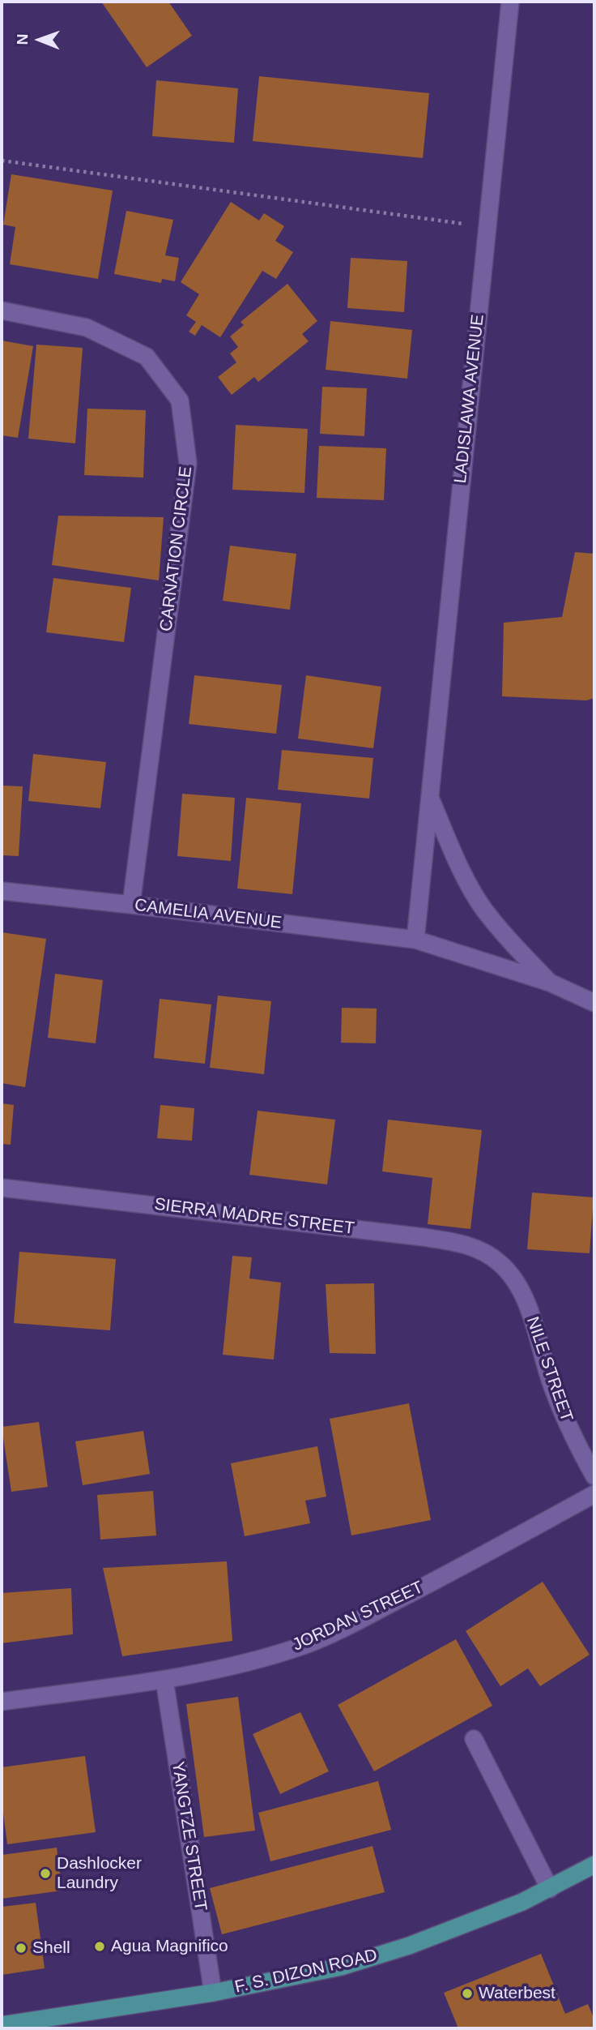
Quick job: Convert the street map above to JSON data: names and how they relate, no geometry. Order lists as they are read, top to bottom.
{
  "streets": {
    "main road": ["F. S. DIZON ROAD"],
    "street": [
      "LADISLAWA AVENUE",
      "CARNATION CIRCLE",
      "CAMELIA AVENUE",
      "SIERRA MADRE STREET",
      "NILE STREET",
      "JORDAN STREET",
      "YANGTZE STREET"
    ]
  },
  "crossings": [
    ["LADISLAWA AVENUE", "CAMELIA AVENUE"],
    ["CARNATION CIRCLE", "CAMELIA AVENUE"],
    ["SIERRA MADRE STREET", "NILE STREET"],
    ["JORDAN STREET", "YANGTZE STREET"],
    ["YANGTZE STREET", "F. S. DIZON ROAD"]
  ],
  "places": [
    "Dashlocker Laundry",
    "Agua Magnifico",
    "Shell",
    "Waterbest"
  ],
  "north": "left"
}
